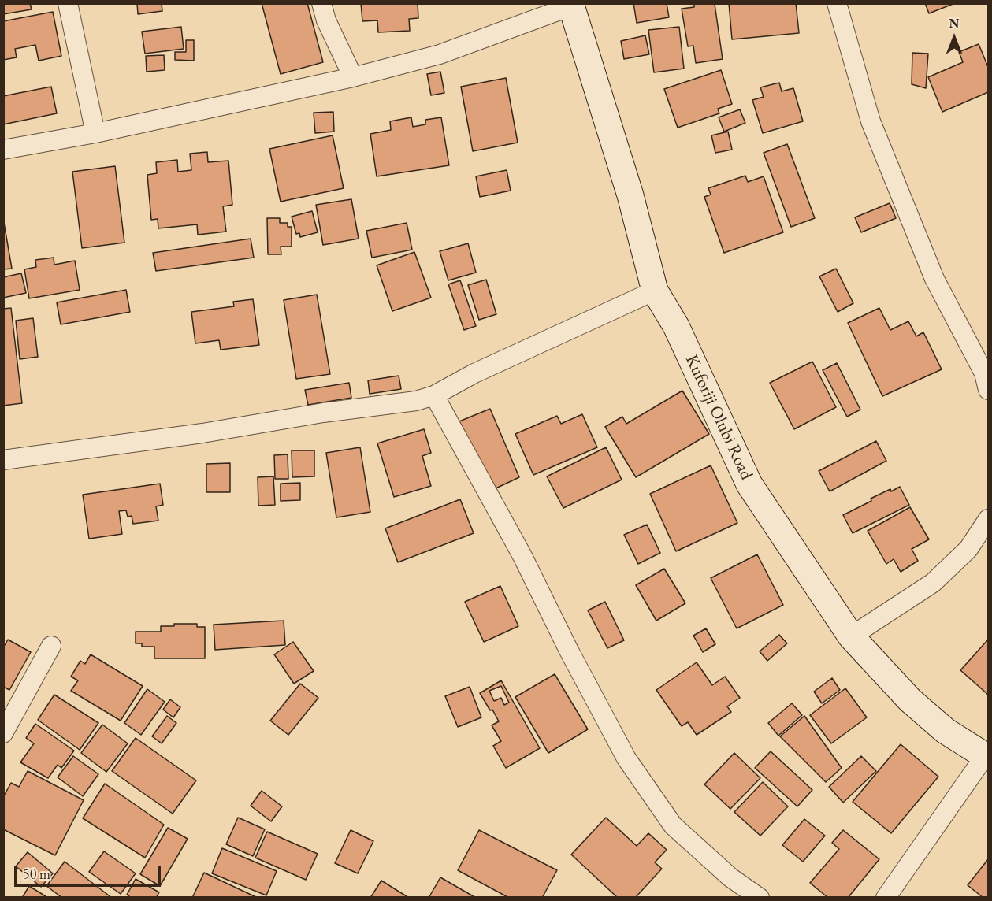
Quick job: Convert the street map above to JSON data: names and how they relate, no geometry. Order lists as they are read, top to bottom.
{
  "streets": {
    "street": ["Kuforiji Olubi Road"]
  },
  "scale_bar": "50 m",
  "north": "top"
}
